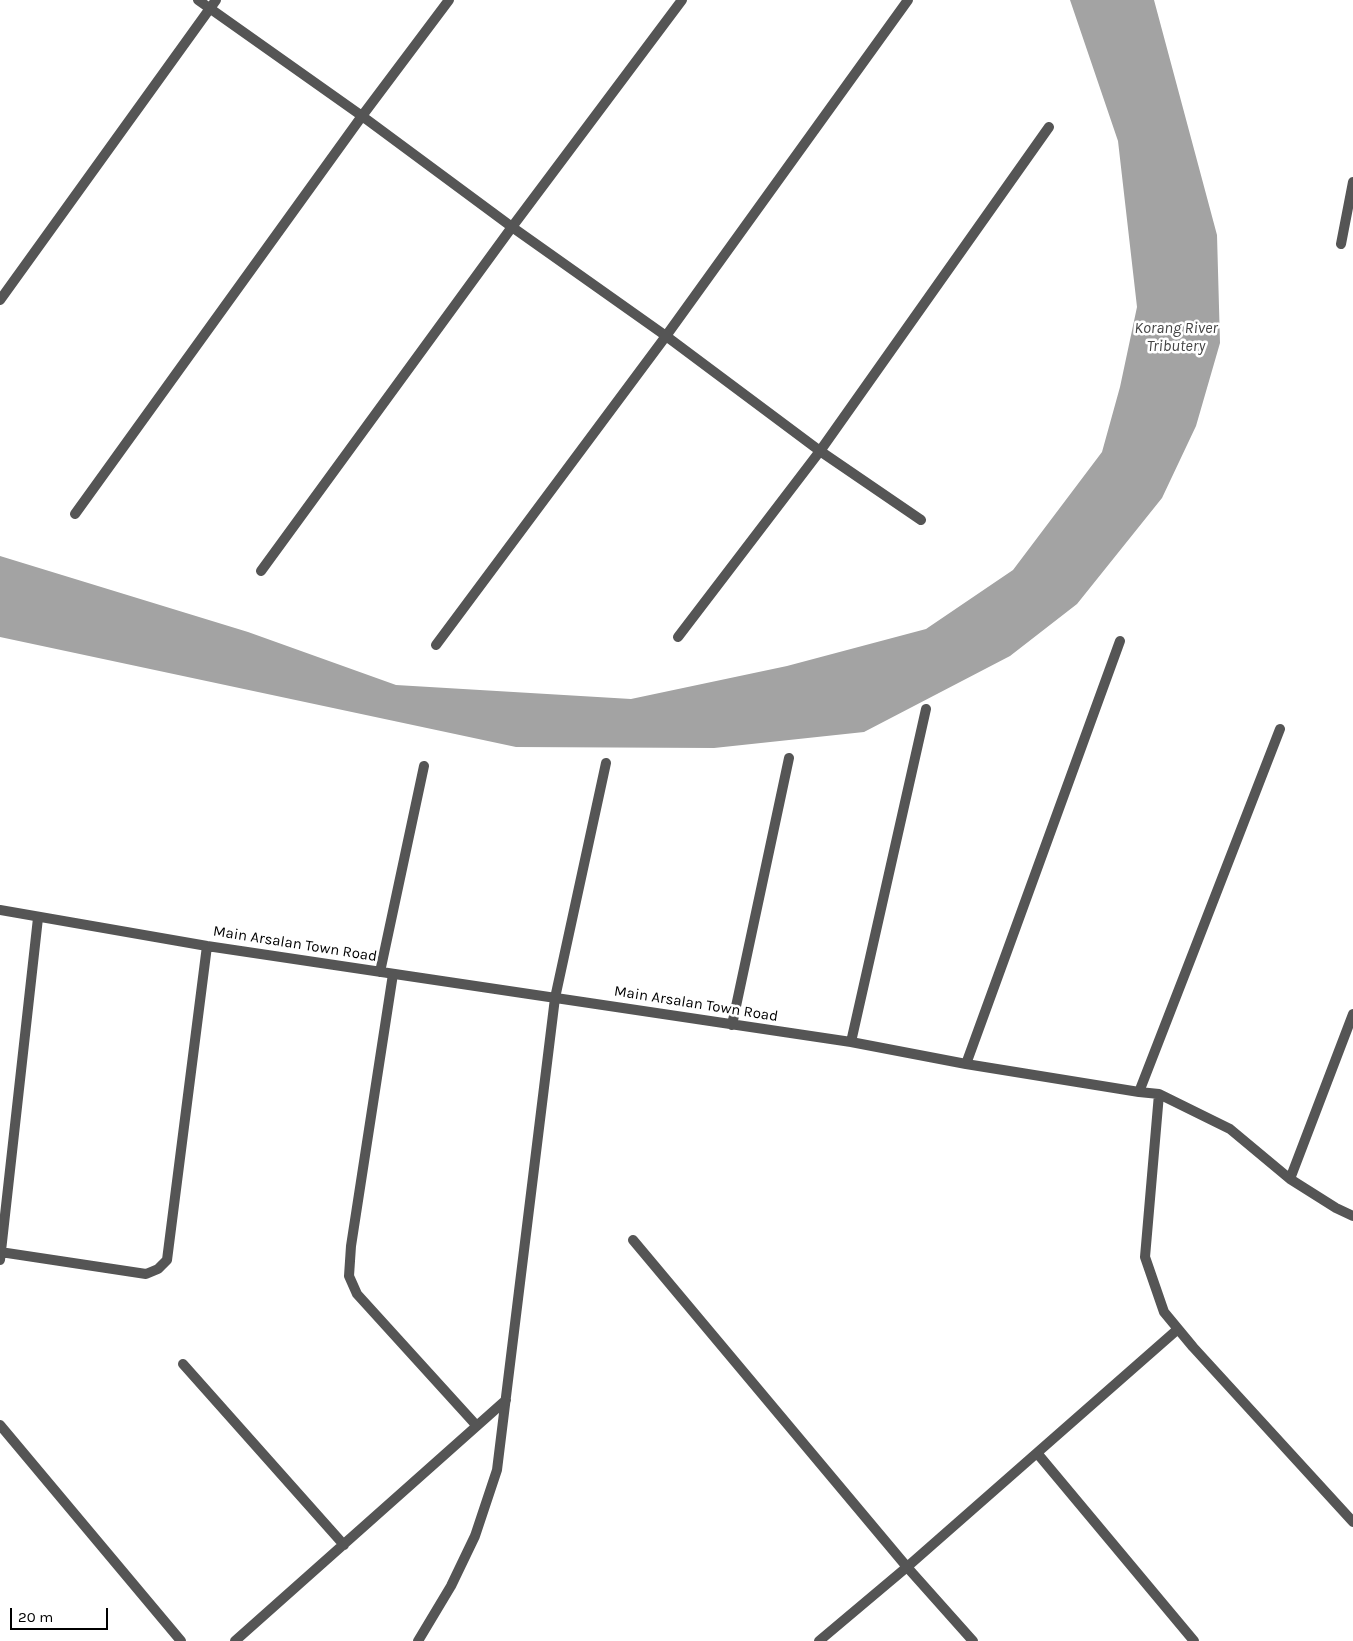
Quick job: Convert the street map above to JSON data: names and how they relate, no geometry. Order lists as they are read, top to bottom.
{
  "streets": {
    "street": ["Main Arsalan Town Road"]
  },
  "water": ["Korang River Tributery"],
  "scale_bar": "20 m"
}
